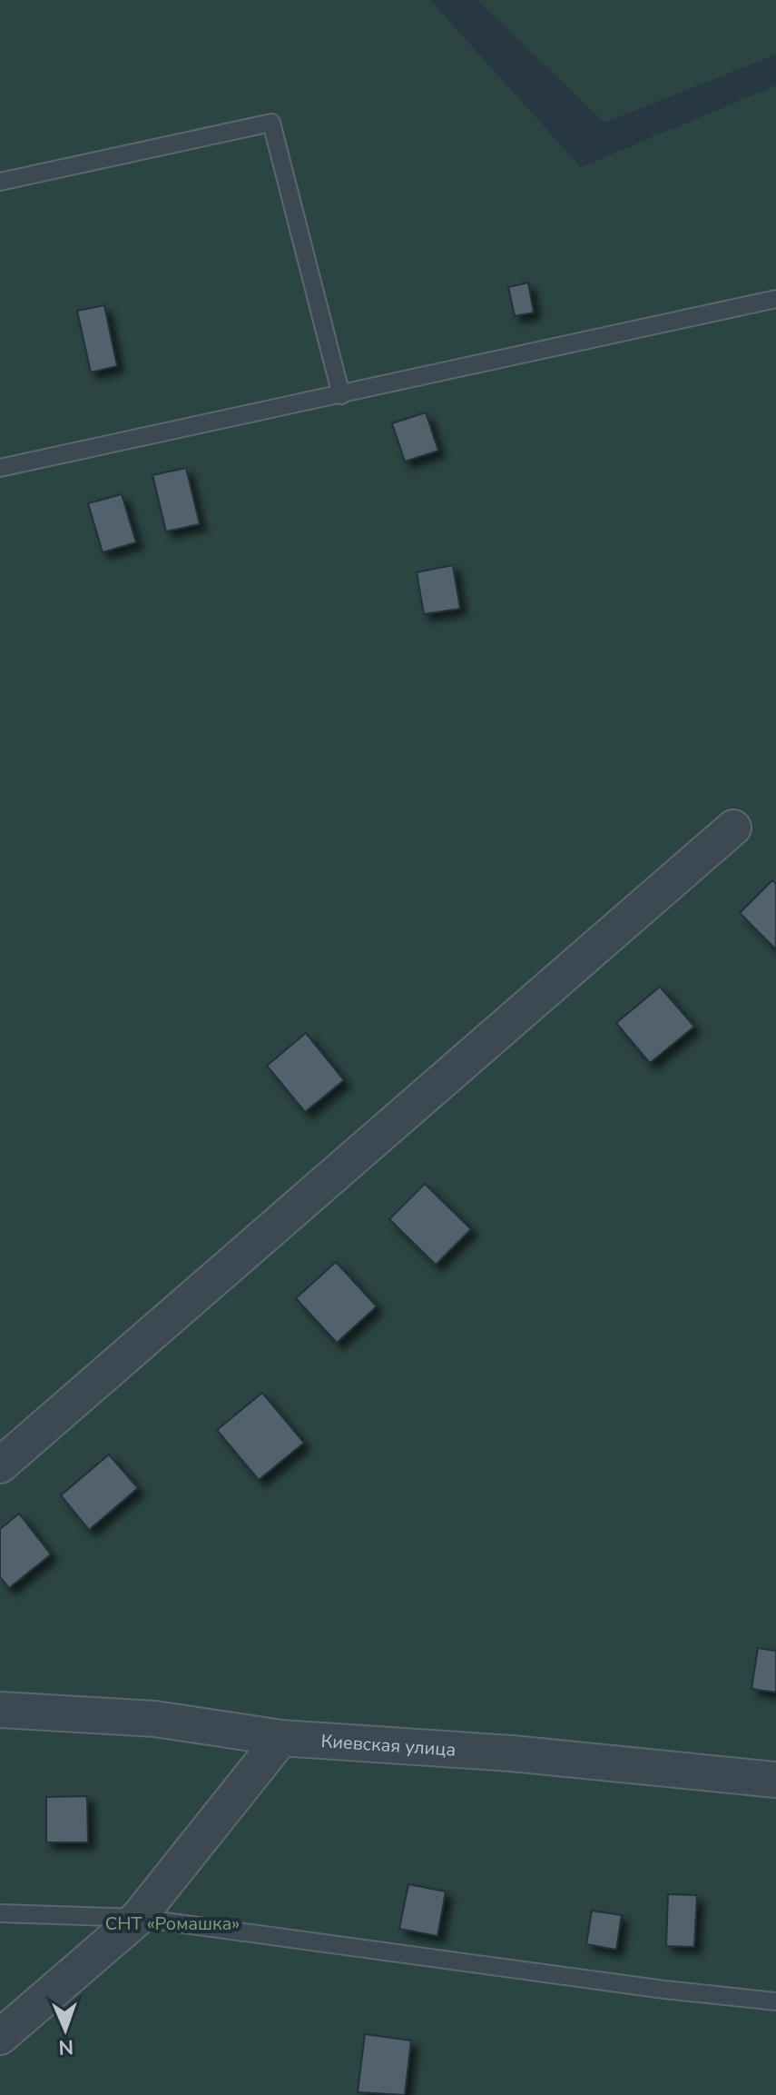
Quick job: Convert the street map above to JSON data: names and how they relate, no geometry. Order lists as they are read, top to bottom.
{
  "streets": {
    "street": ["Киевская улица"]
  },
  "parks": ["СНТ «Ромашка»"],
  "north": "bottom"
}
